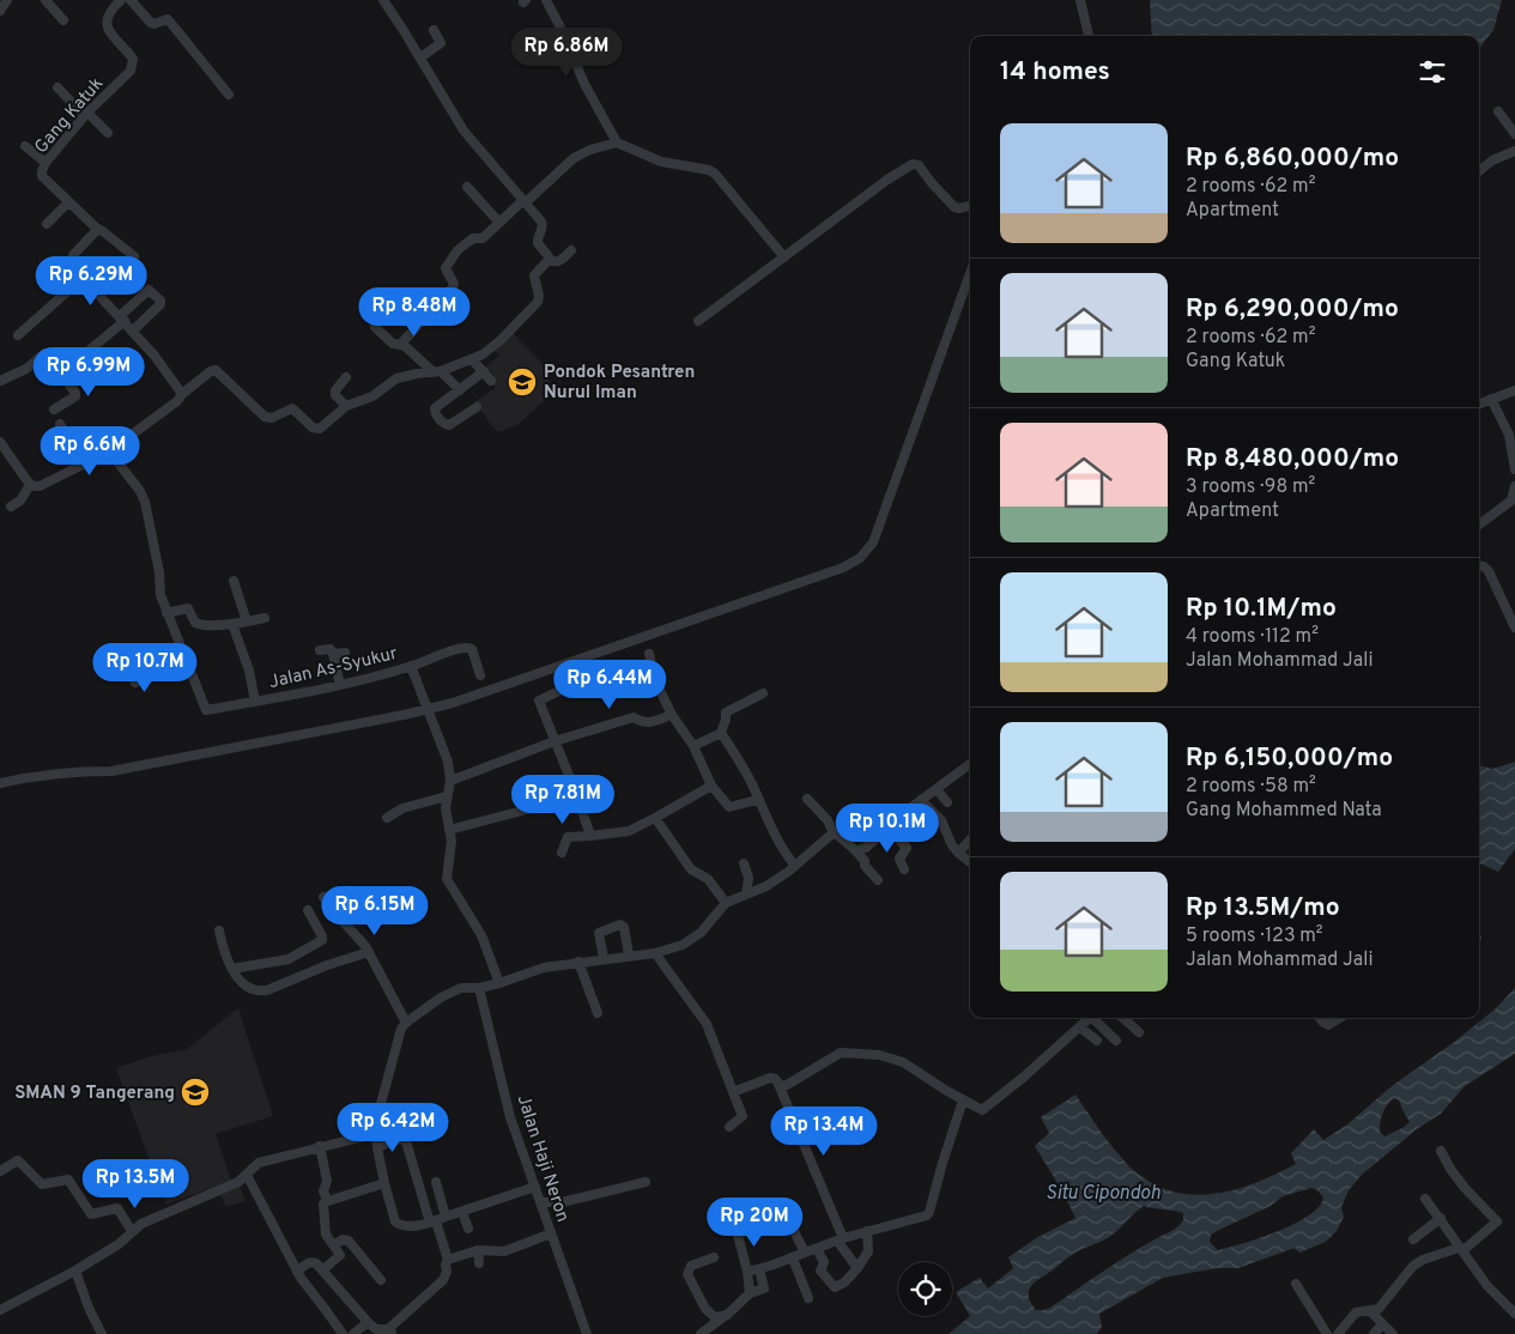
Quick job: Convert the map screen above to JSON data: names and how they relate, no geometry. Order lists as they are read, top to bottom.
{
  "streets": {
    "street": ["Gang Katuk", "Jalan As-Syukur", "Jalan Haji Neron"]
  },
  "water": ["Situ Cipondoh"],
  "places": {
    "school or university": ["Pondok Pesantren Nurul Iman", "SMAN 9 Tangerang"]
  },
  "page": {
    "price": [
      "Rp 6.86M",
      "Rp 6.29M",
      "Rp 8.48M",
      "Rp 6.99M",
      "Rp 6.6M",
      "Rp 10.7M",
      "Rp 6.44M",
      "Rp 7.81M",
      "Rp 10.1M",
      "Rp 6.15M",
      "Rp 6.42M",
      "Rp 13.4M",
      "Rp 13.5M",
      "Rp 20M"
    ],
    "heading": "14 homes",
    "list": [
      {
        "name": "Rp 6,860,000/mo",
        "note": "2 rooms · 62 m² · Apartment"
      },
      {
        "name": "Rp 6,290,000/mo",
        "note": "2 rooms · 62 m² · Gang Katuk"
      },
      {
        "name": "Rp 8,480,000/mo",
        "note": "3 rooms · 98 m² · Apartment"
      },
      {
        "name": "Rp 10.1M/mo",
        "note": "4 rooms · 112 m² · Jalan Mohammad Jali"
      },
      {
        "name": "Rp 6,150,000/mo",
        "note": "2 rooms · 58 m² · Gang Mohammed Nata"
      },
      {
        "name": "Rp 13.5M/mo",
        "note": "5 rooms · 123 m² · Jalan Mohammad Jali"
      }
    ]
  }
}
